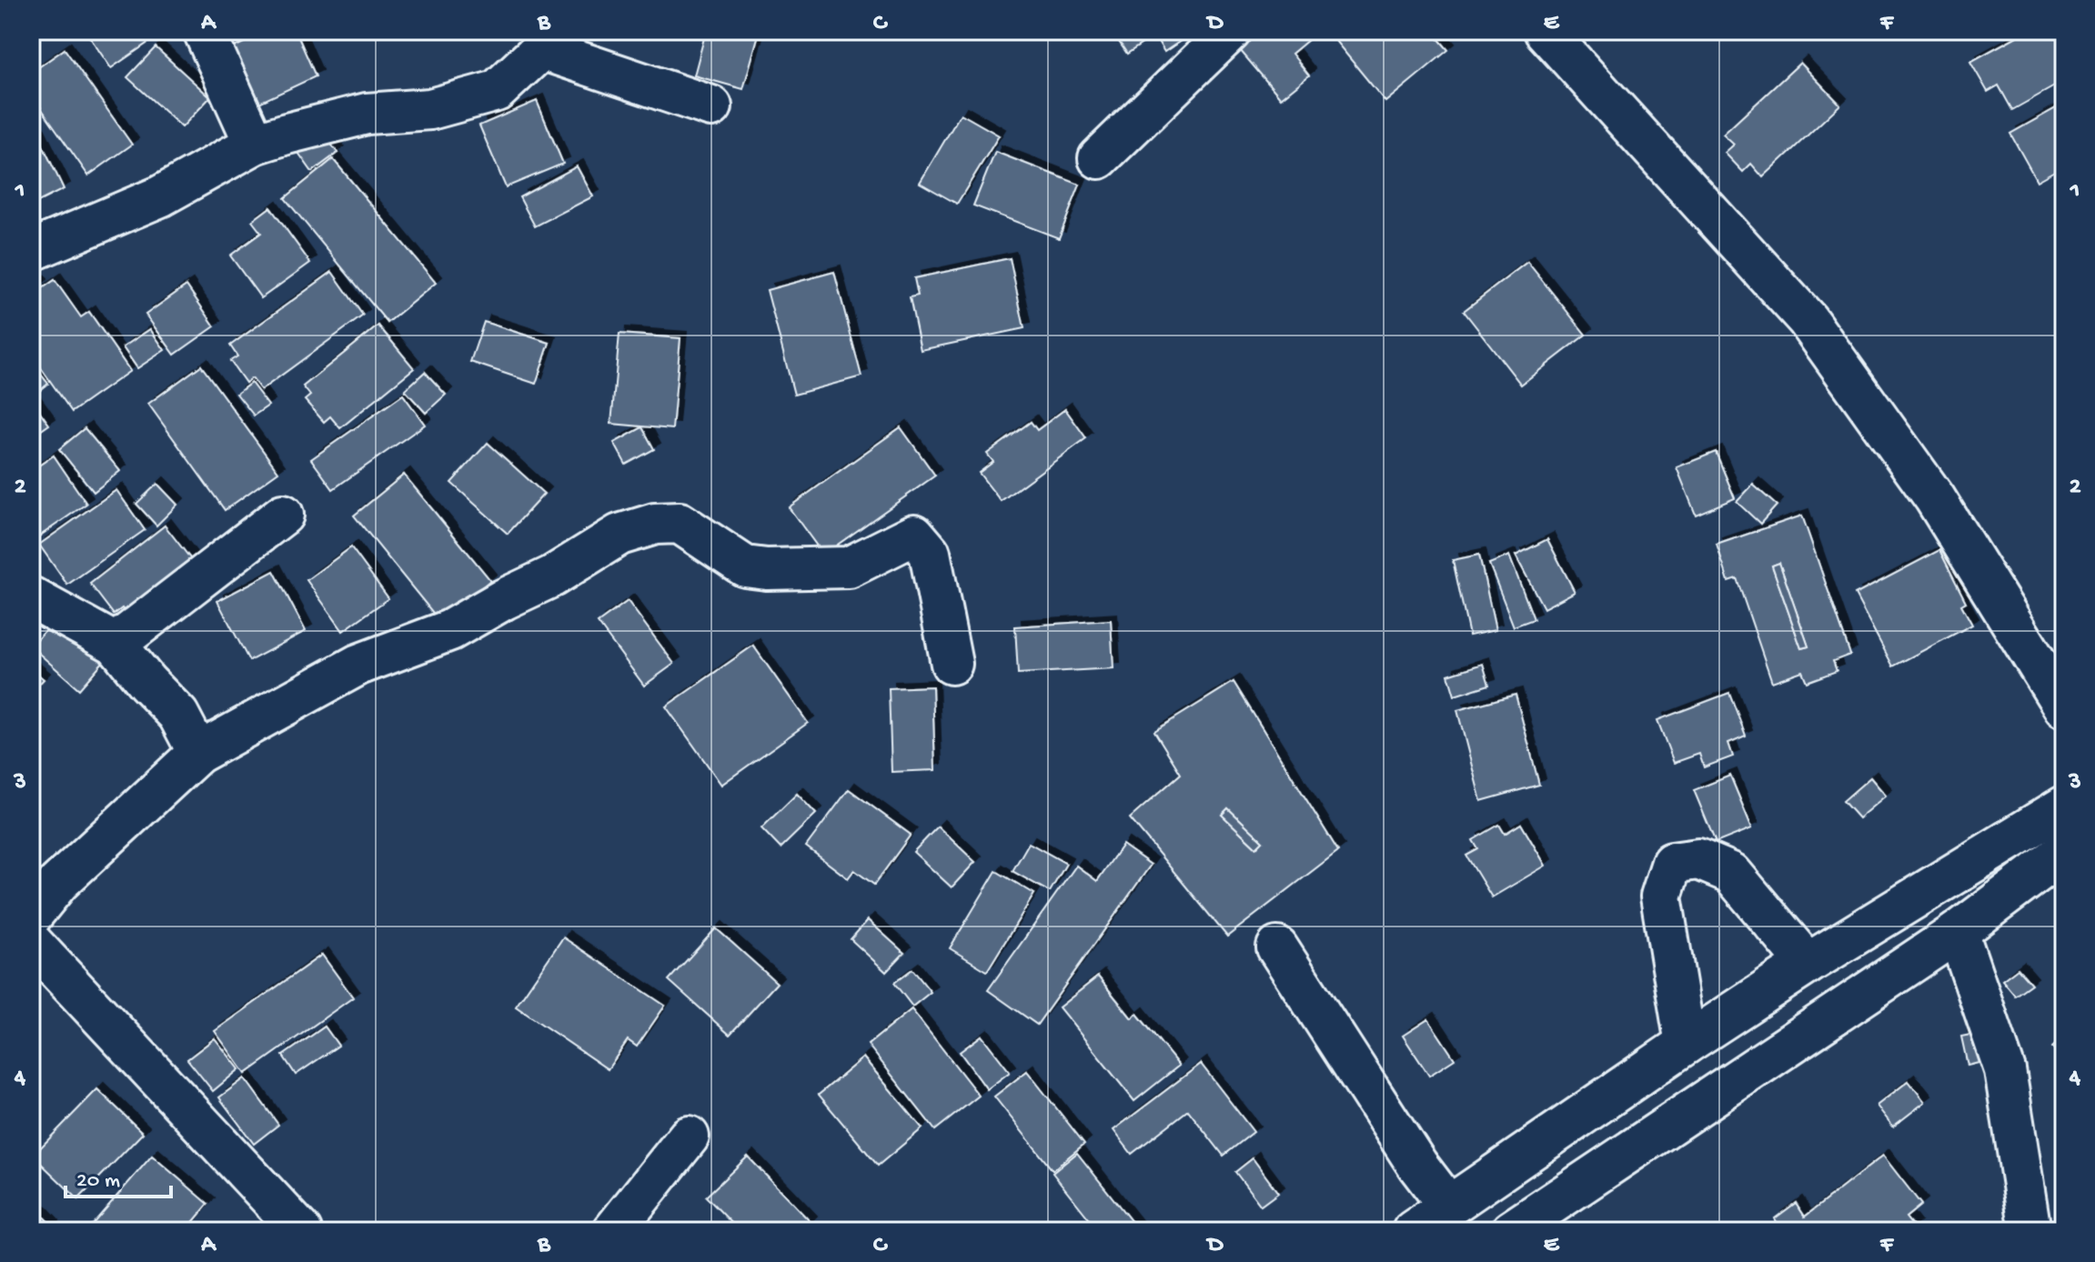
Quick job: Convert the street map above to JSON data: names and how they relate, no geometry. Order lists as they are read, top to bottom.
{
  "scale_bar": "20 m",
  "grid": {
    "columns": [
      "A",
      "B",
      "C",
      "D",
      "E",
      "F"
    ],
    "rows": [
      "1",
      "2",
      "3",
      "4"
    ]
  }
}
